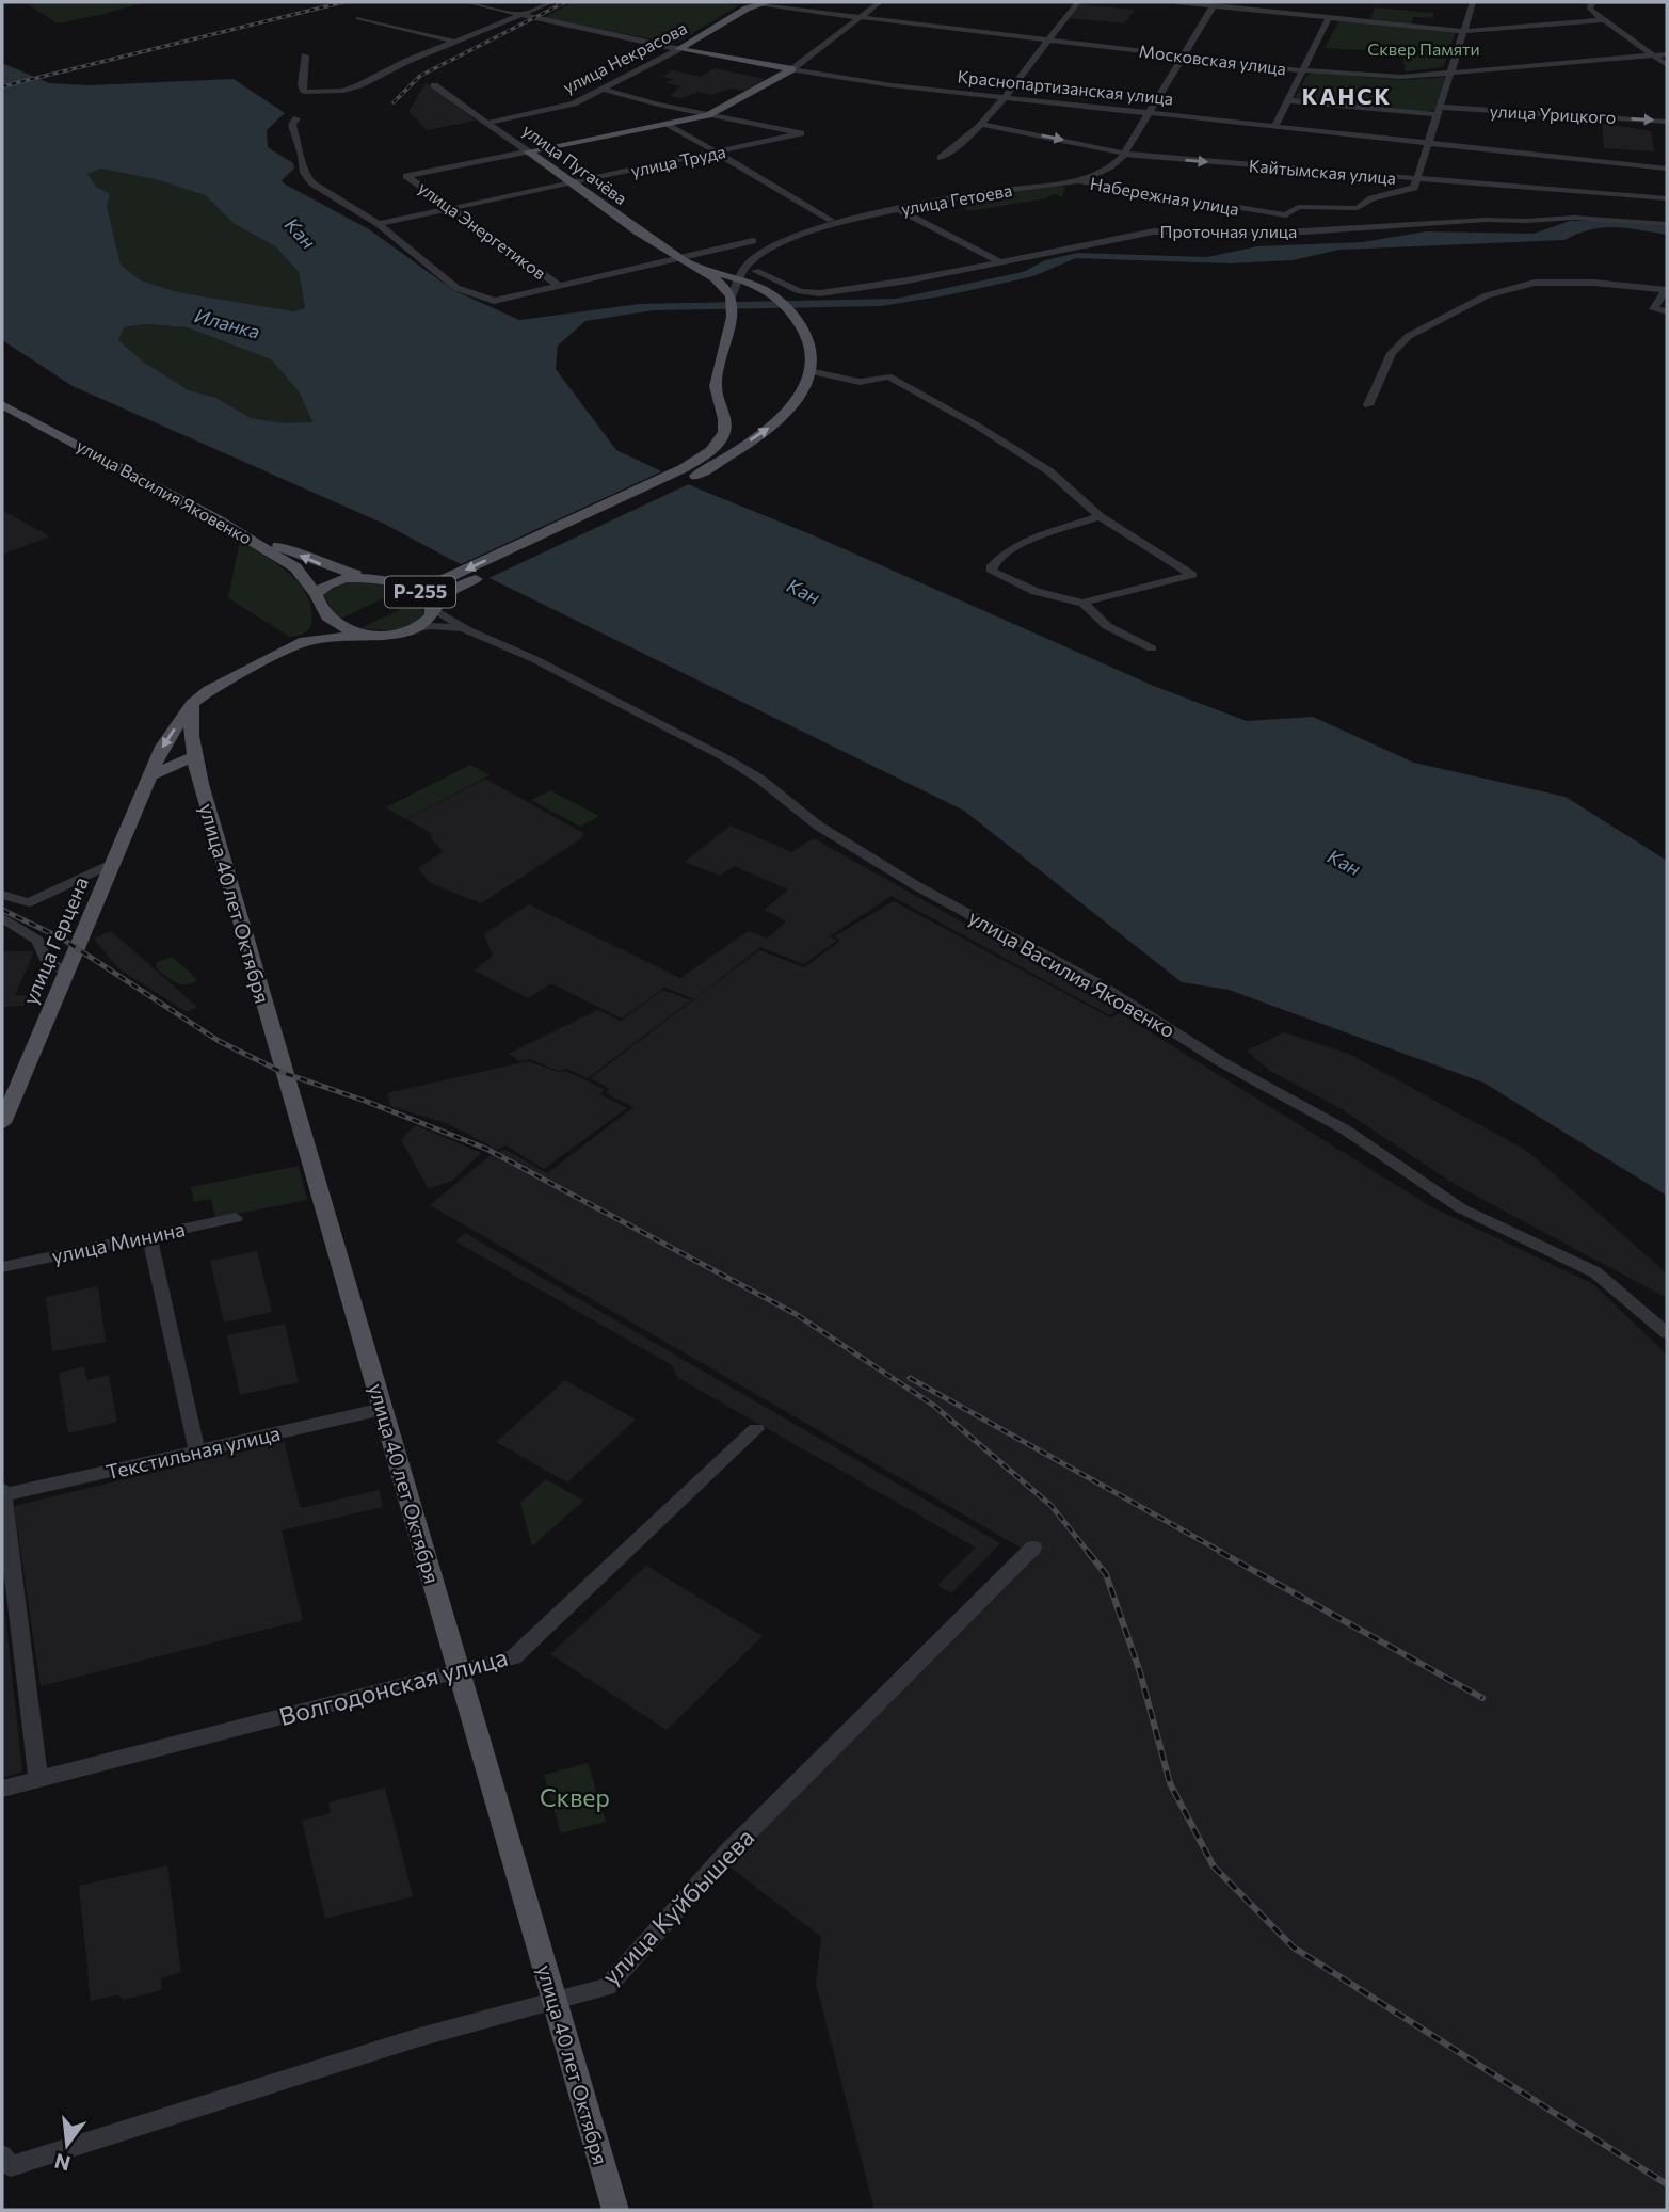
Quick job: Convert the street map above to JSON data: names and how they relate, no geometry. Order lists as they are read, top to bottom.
{
  "streets": {
    "main road": [
      "улица Некрасова",
      "Краснопартизанская улица",
      "улица Пугачёва",
      "улица Василия Яковенко",
      "Р-255",
      "улица 40 лет Октября",
      "улица Герцена"
    ],
    "street": [
      "Московская улица",
      "улица Урицкого",
      "улица Труда",
      "Кайтымская улица",
      "Набережная улица",
      "улица Гетоева",
      "улица Энергетиков",
      "Проточная улица",
      "улица Минина",
      "Текстильная улица",
      "Волгодонская улица",
      "улица Куйбышева"
    ]
  },
  "crossings": [
    ["улица Некрасова", "Московская улица"],
    ["улица Некрасова", "Краснопартизанская улица"],
    ["улица Некрасова", "улица Пугачёва"],
    ["улица Труда", "улица Пугачёва"],
    ["улица Труда", "улица Энергетиков"],
    ["улица Пугачёва", "улица Энергетиков"],
    ["Кайтымская улица", "Набережная улица"],
    ["Кайтымская улица", "улица Гетоева"],
    ["Набережная улица", "улица Гетоева"],
    ["улица Василия Яковенко", "Р-255"],
    ["улица 40 лет Октября", "улица Герцена"],
    ["улица 40 лет Октября", "Текстильная улица"],
    ["улица 40 лет Октября", "Волгодонская улица"],
    ["улица 40 лет Октября", "улица Куйбышева"]
  ],
  "one_way": ["Кайтымская улица"],
  "districts": ["КАНСК"],
  "water": ["Кан", "Иланка"],
  "parks": ["Сквер Памяти", "Сквер"],
  "north": "bottom"
}
